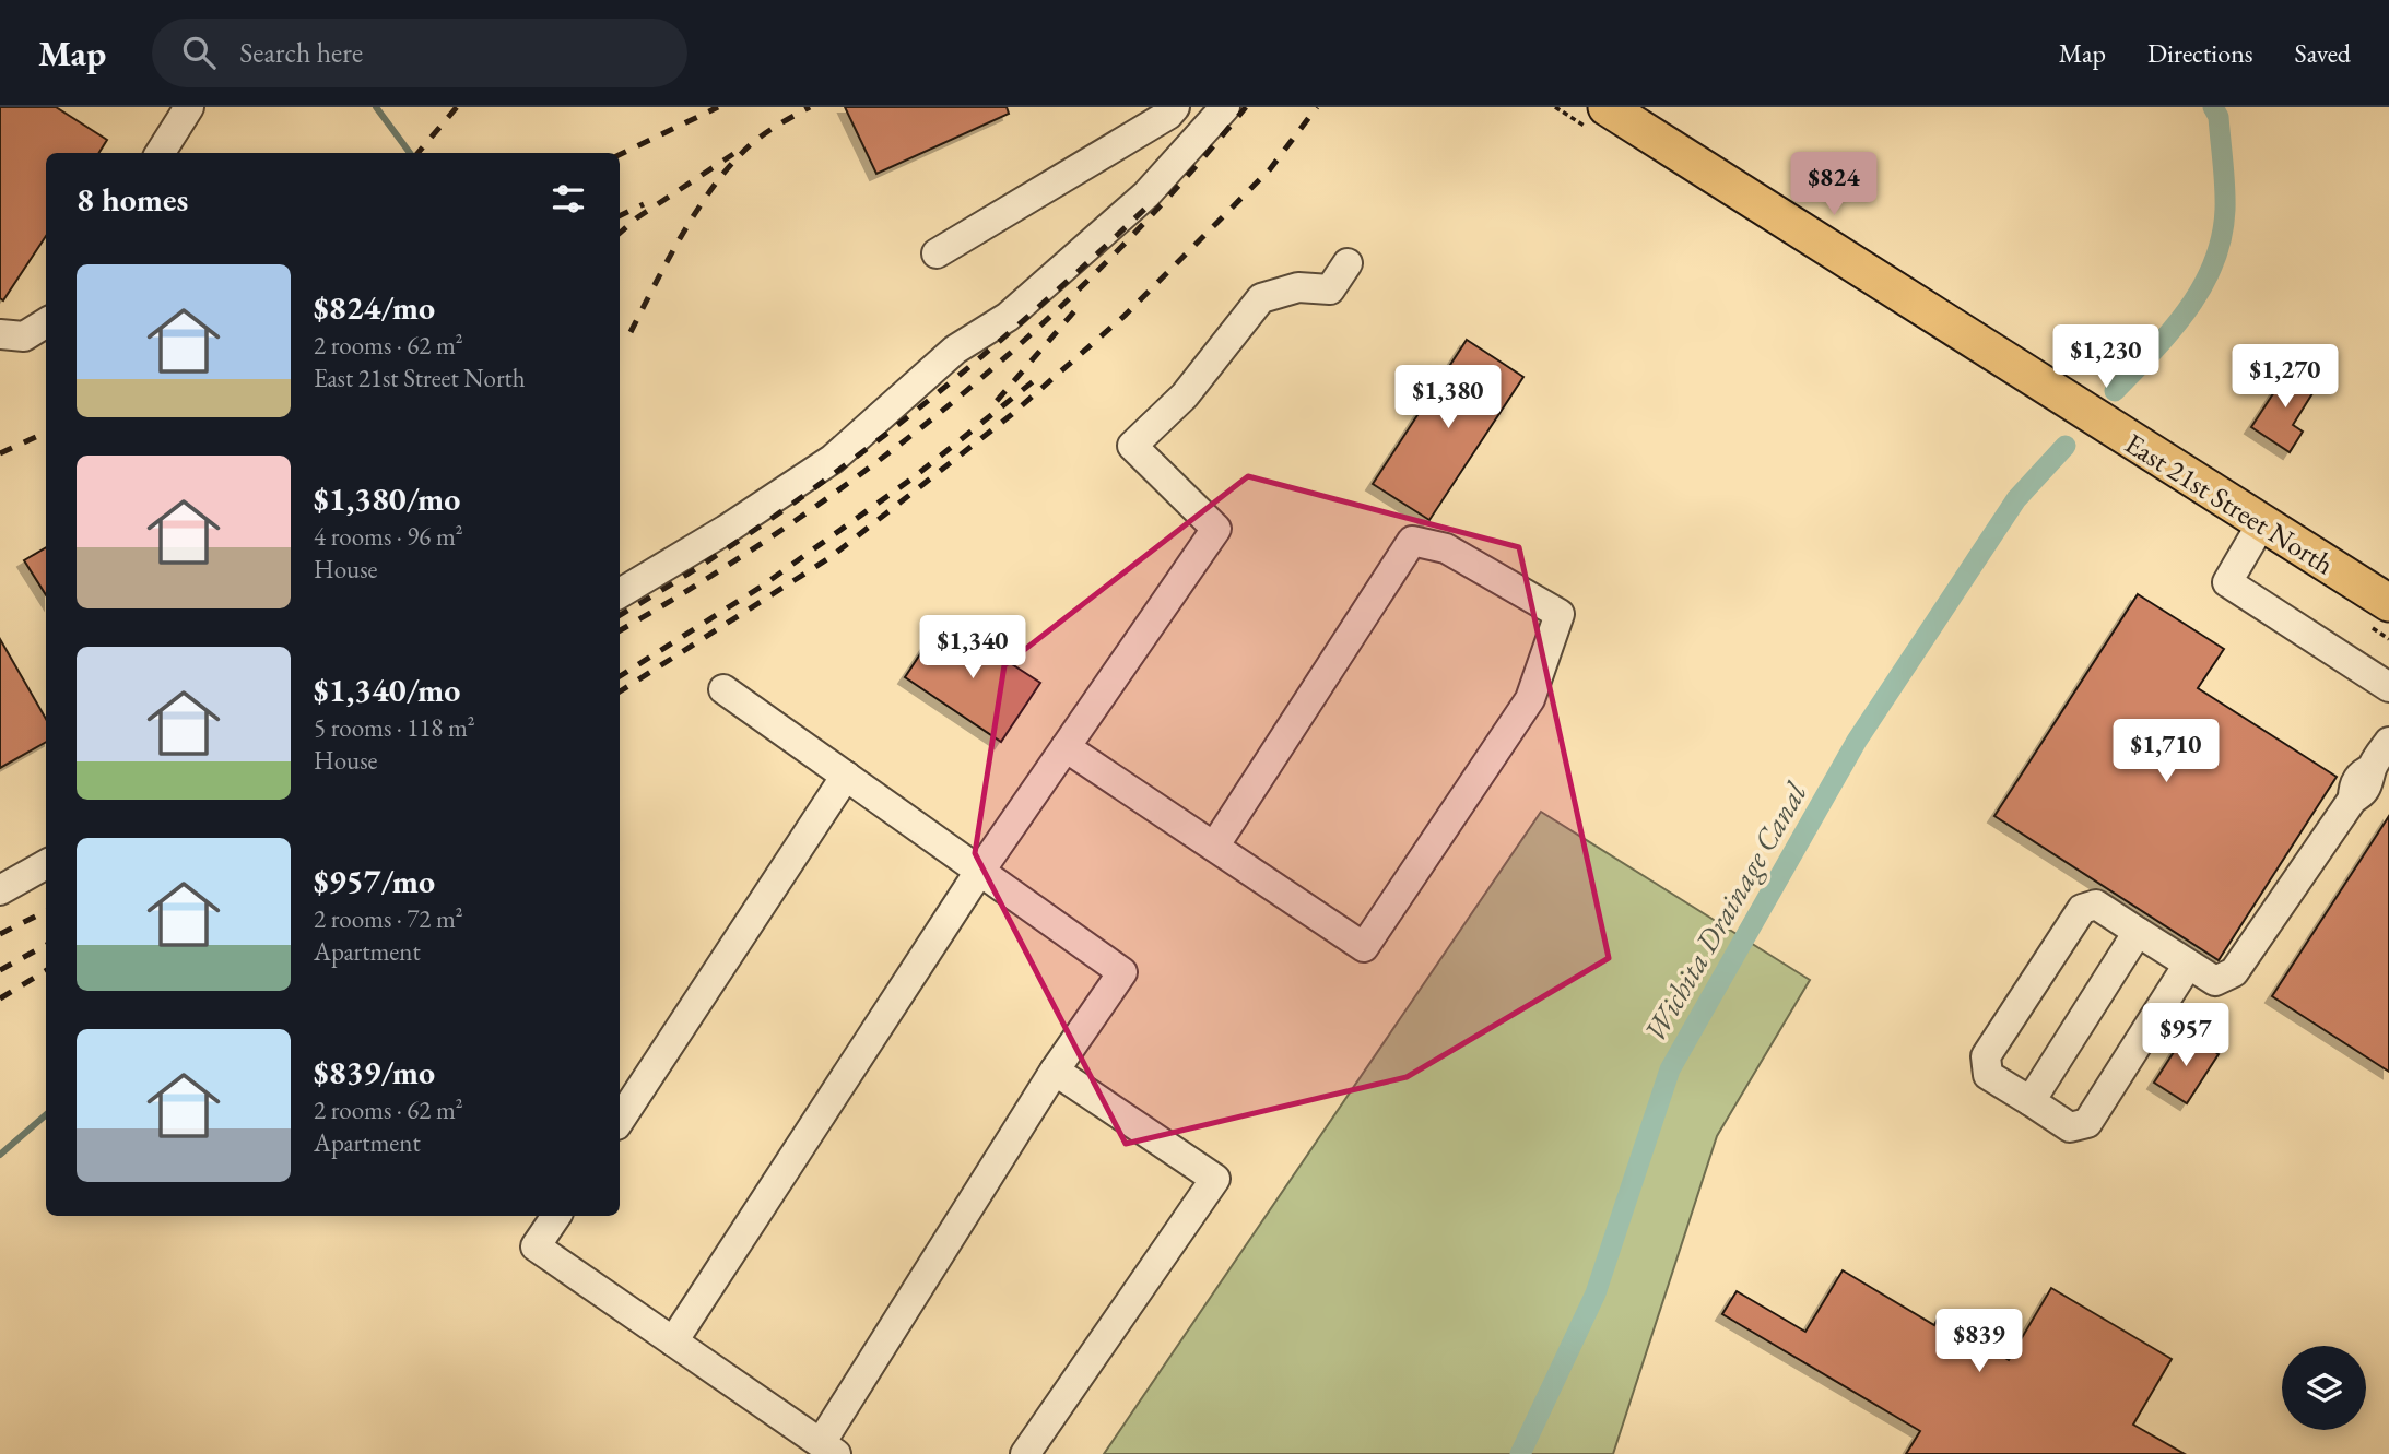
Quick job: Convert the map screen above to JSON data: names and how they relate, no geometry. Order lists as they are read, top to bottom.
{
  "streets": {
    "main road": ["East 21st Street North"]
  },
  "water": ["Wichita Drainage Canal"],
  "page": {
    "header": "Map",
    "search": "Search here",
    "nav": ["Map", "Directions", "Saved"],
    "price": [
      "$824",
      "$1,230",
      "$1,270",
      "$1,380",
      "$1,340",
      "$1,710",
      "$957",
      "$839"
    ],
    "heading": "8 homes",
    "list": [
      {
        "name": "$824/mo",
        "note": "2 rooms · 62 m² · East 21st Street North"
      },
      {
        "name": "$1,380/mo",
        "note": "4 rooms · 96 m² · House"
      },
      {
        "name": "$1,340/mo",
        "note": "5 rooms · 118 m² · House"
      },
      {
        "name": "$957/mo",
        "note": "2 rooms · 72 m² · Apartment"
      },
      {
        "name": "$839/mo",
        "note": "2 rooms · 62 m² · Apartment"
      }
    ]
  }
}
